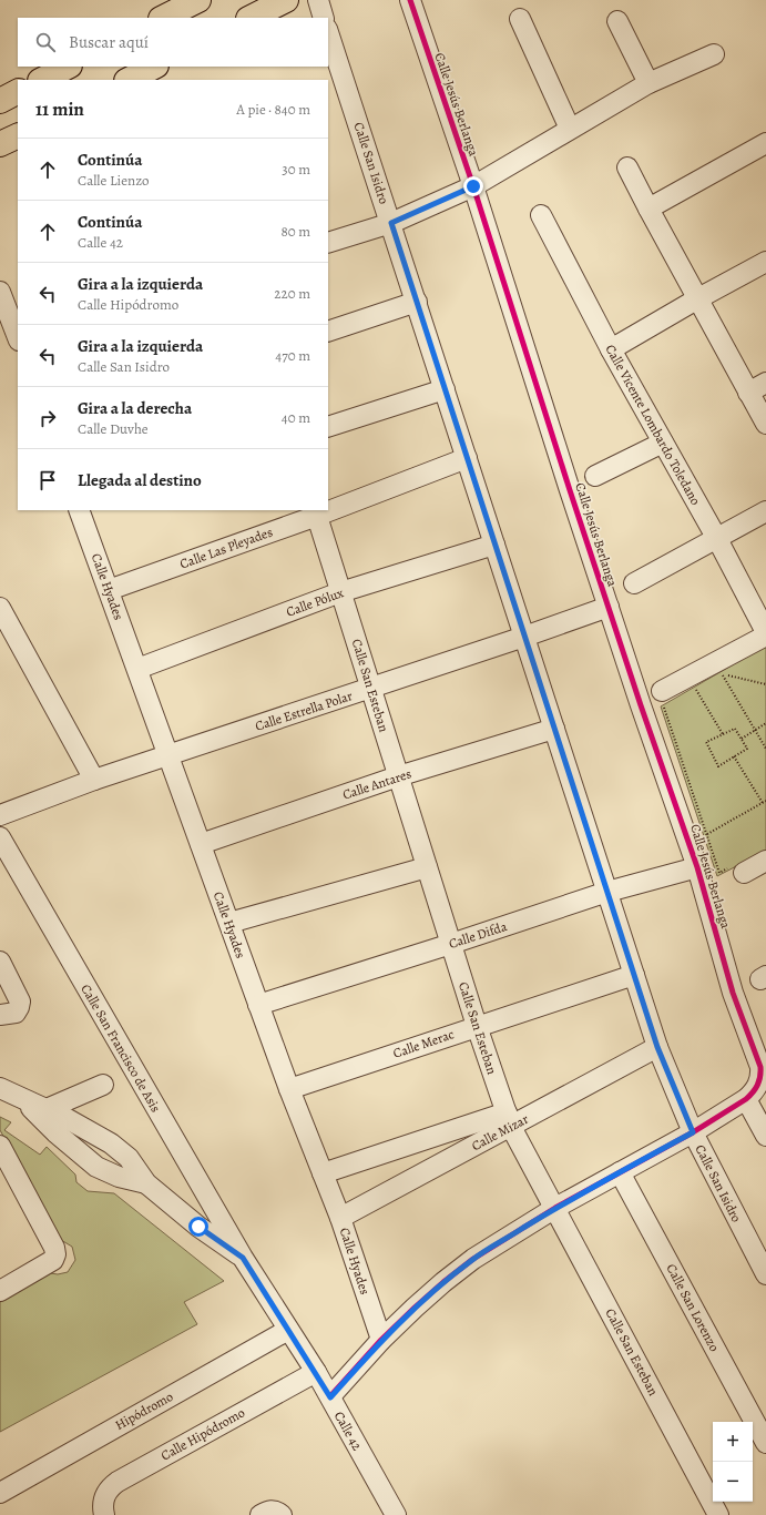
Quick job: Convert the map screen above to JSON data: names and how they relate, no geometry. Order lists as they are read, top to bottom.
{
  "streets": {
    "street": [
      "Calle Jesús Berlanga",
      "Calle San Isidro",
      "Calle Vicente Lombardo Toledano",
      "Calle Las Pleyades",
      "Calle Hyades",
      "Calle Pólux",
      "Calle San Esteban",
      "Calle Estrella Polar",
      "Calle Antares",
      "Calle Difda",
      "Calle Merac",
      "Calle San Francisco de Asis",
      "Calle Mizar",
      "Calle San Lorenzo",
      "Hipódromo",
      "Calle 42",
      "Calle Hipódromo"
    ]
  },
  "crossings": [
    ["Calle Jesús Berlanga", "Calle Estrella Polar"],
    ["Calle Jesús Berlanga", "Calle Difda"],
    ["Calle San Isidro", "Calle Las Pleyades"],
    ["Calle San Isidro", "Calle Pólux"],
    ["Calle San Isidro", "Calle Estrella Polar"],
    ["Calle San Isidro", "Calle Antares"],
    ["Calle San Isidro", "Calle Difda"],
    ["Calle San Isidro", "Calle Merac"],
    ["Calle San Isidro", "Calle Mizar"],
    ["Calle Las Pleyades", "Calle Hyades"],
    ["Calle Las Pleyades", "Calle San Esteban"],
    ["Calle Hyades", "Calle Pólux"],
    ["Calle Hyades", "Calle Estrella Polar"],
    ["Calle Hyades", "Calle Antares"],
    ["Calle Hyades", "Calle Difda"],
    ["Calle Hyades", "Calle Merac"],
    ["Calle Hyades", "Calle Mizar"],
    ["Calle Pólux", "Calle San Esteban"],
    ["Calle San Esteban", "Calle Estrella Polar"],
    ["Calle San Esteban", "Calle Antares"],
    ["Calle San Esteban", "Calle Difda"],
    ["Calle San Esteban", "Calle Merac"],
    ["Calle San Esteban", "Calle Mizar"],
    ["Calle San Francisco de Asis", "Calle 42"],
    ["Hipódromo", "Calle 42"],
    ["Calle 42", "Calle Hipódromo"]
  ],
  "page": {
    "search": "Buscar aquí",
    "heading": ["11 min", "A pie · 840 m"],
    "list": [
      ["Continúa", "Calle Lienzo", "30 m"],
      ["Continúa", "Calle 42", "80 m"],
      ["Gira a la izquierda", "Calle Hipódromo", "220 m"],
      ["Gira a la izquierda", "Calle San Isidro", "470 m"],
      ["Gira a la derecha", "Calle Duvhe", "40 m"],
      "Llegada al destino"
    ],
    "map_buttons": ["+", "−"]
  }
}
